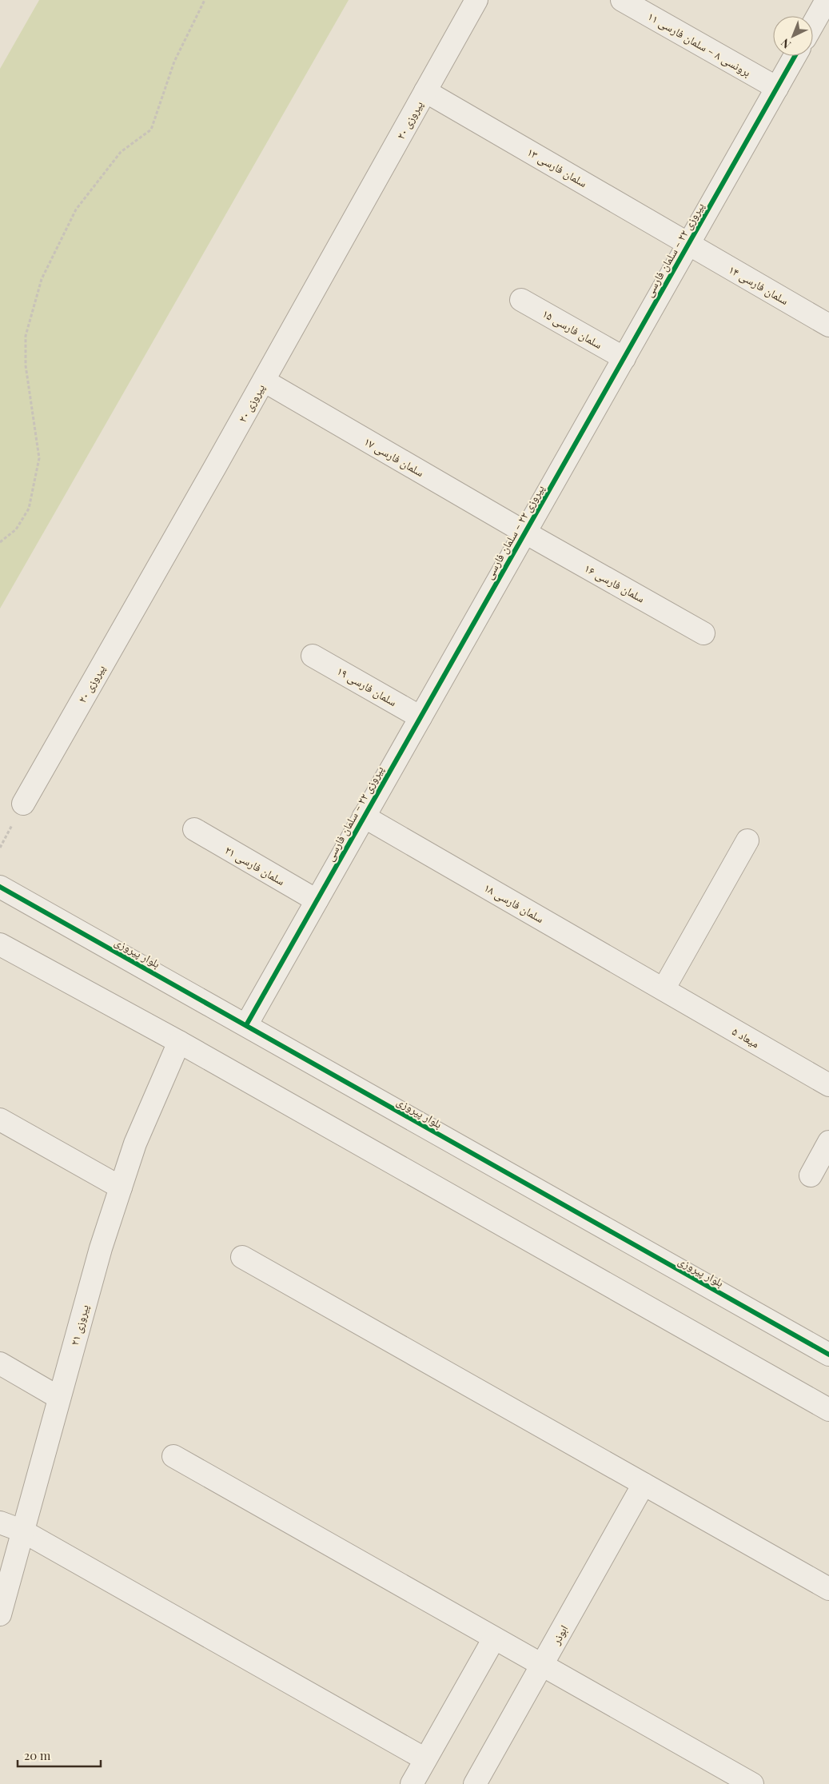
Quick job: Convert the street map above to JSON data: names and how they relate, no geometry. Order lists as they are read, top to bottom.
{
  "streets": {
    "street": [
      "برونسی ۸ - سلمان فارسی ۱۱",
      "پیروزی ۲۰",
      "سلمان فارسی ۱۳",
      "پیروزی ۲۲ - سلمان فارسی",
      "سلمان فارسی ۱۴",
      "سلمان فارسی ۱۵",
      "سلمان فارسی ۱۷",
      "سلمان فارسی ۱۶",
      "سلمان فارسی ۱۹",
      "سلمان فارسی ۲۱",
      "سلمان فارسی ۱۸",
      "بلوار پیروزی",
      "میعاد ۵",
      "پیروزی ۲۱",
      "ابوذر"
    ]
  },
  "crossings": [
    ["برونسی ۸ - سلمان فارسی ۱۱", "پیروزی ۲۲ - سلمان فارسی"],
    ["پیروزی ۲۰", "سلمان فارسی ۱۳"],
    ["پیروزی ۲۰", "سلمان فارسی ۱۷"],
    ["سلمان فارسی ۱۳", "پیروزی ۲۲ - سلمان فارسی"],
    ["سلمان فارسی ۱۳", "سلمان فارسی ۱۴"],
    ["پیروزی ۲۲ - سلمان فارسی", "سلمان فارسی ۱۴"],
    ["پیروزی ۲۲ - سلمان فارسی", "سلمان فارسی ۱۵"],
    ["پیروزی ۲۲ - سلمان فارسی", "سلمان فارسی ۱۷"],
    ["پیروزی ۲۲ - سلمان فارسی", "سلمان فارسی ۱۶"],
    ["پیروزی ۲۲ - سلمان فارسی", "سلمان فارسی ۱۹"],
    ["پیروزی ۲۲ - سلمان فارسی", "سلمان فارسی ۲۱"],
    ["پیروزی ۲۲ - سلمان فارسی", "سلمان فارسی ۱۸"],
    ["پیروزی ۲۲ - سلمان فارسی", "بلوار پیروزی"],
    ["سلمان فارسی ۱۷", "سلمان فارسی ۱۶"],
    ["سلمان فارسی ۱۸", "میعاد ۵"]
  ],
  "scale_bar": "20 m",
  "north": "bottom left"
}
